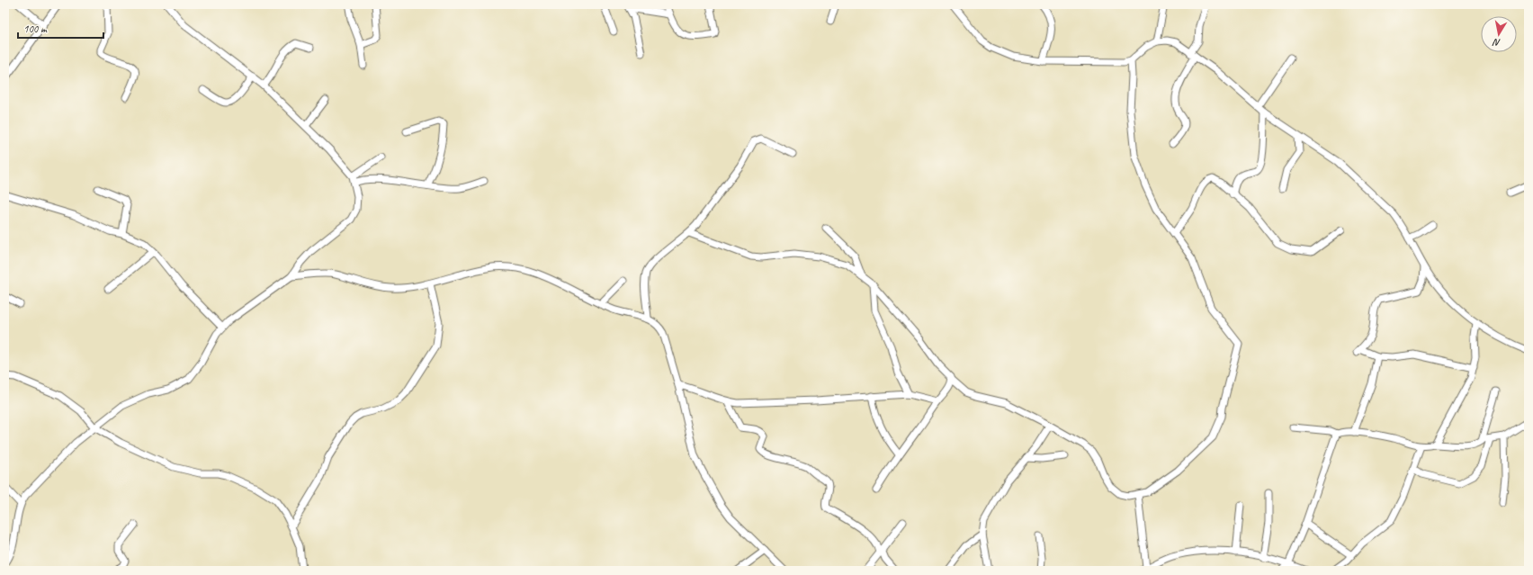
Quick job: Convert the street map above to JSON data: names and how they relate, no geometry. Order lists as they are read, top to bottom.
{
  "scale_bar": "100 m",
  "north": "bottom"
}
